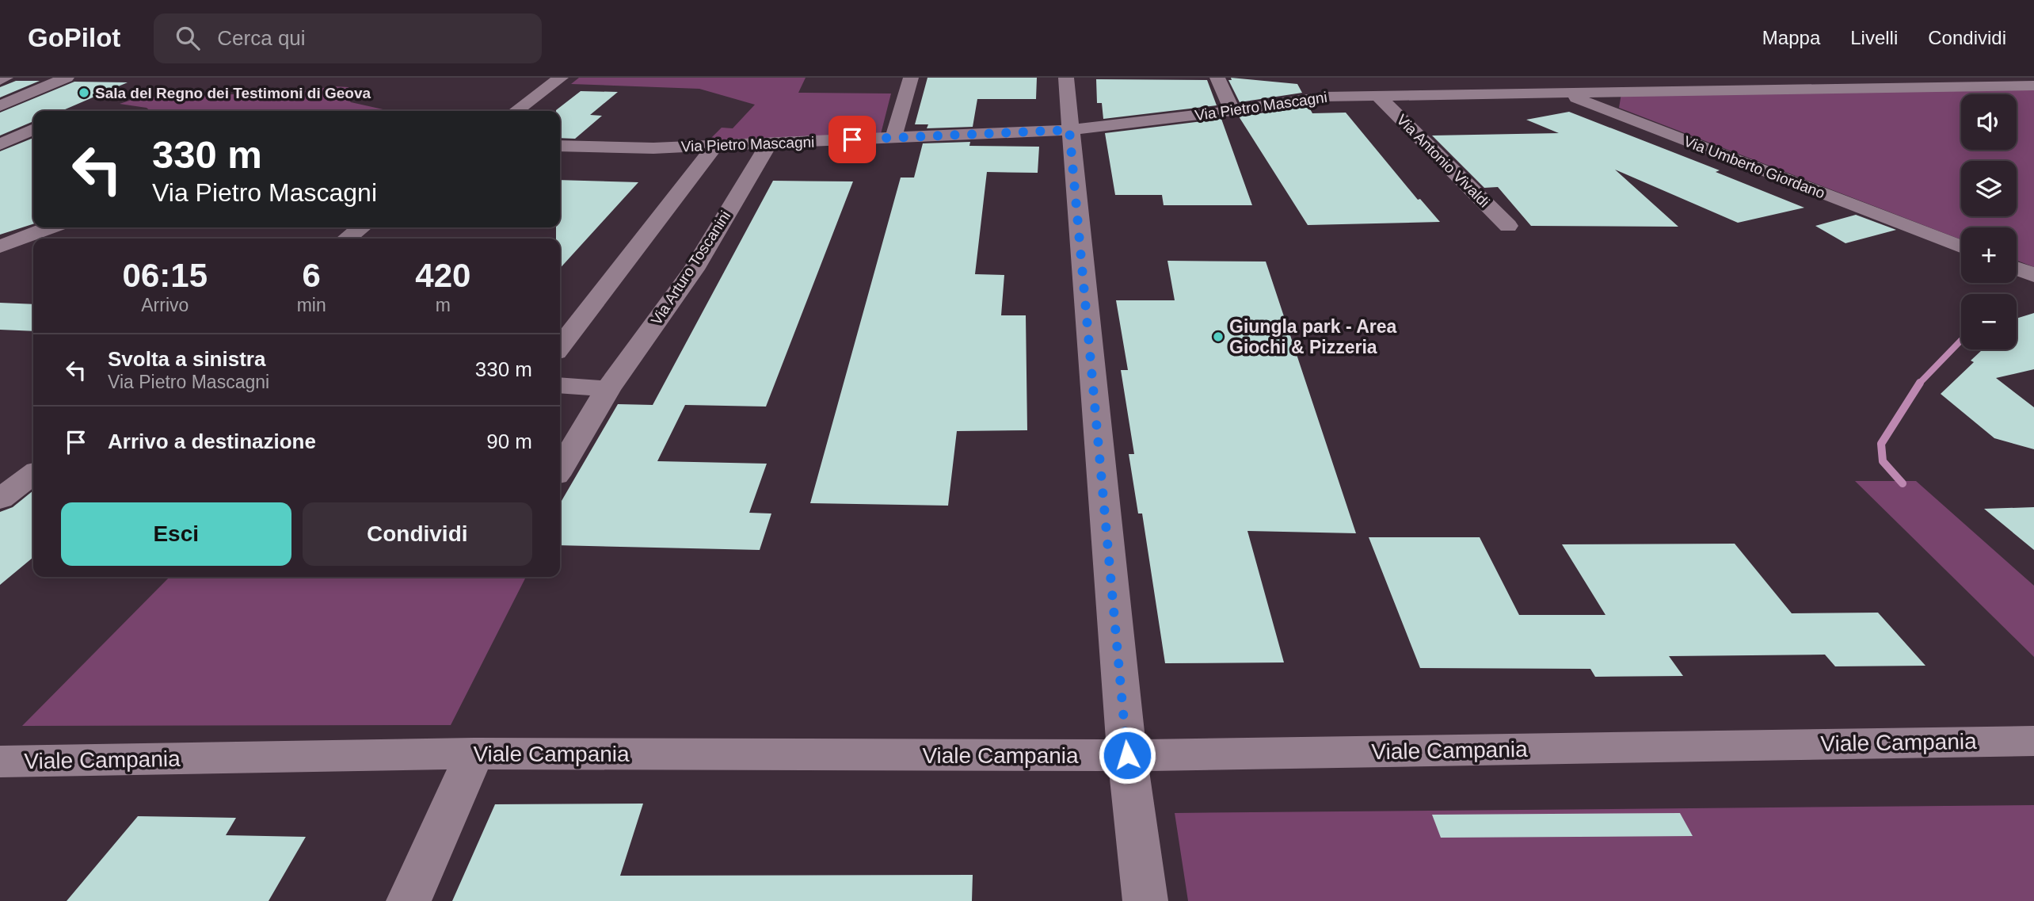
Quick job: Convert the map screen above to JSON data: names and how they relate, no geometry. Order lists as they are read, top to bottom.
{
  "streets": {
    "street": [
      "Via Pietro Mascagni",
      "Via Antonio Vivaldi",
      "Via Umberto Giordano",
      "Via Arturo Toscanini",
      "Viale Campania"
    ]
  },
  "crossings": [
    ["Via Pietro Mascagni", "Via Antonio Vivaldi"],
    ["Via Pietro Mascagni", "Via Umberto Giordano"],
    ["Via Pietro Mascagni", "Via Arturo Toscanini"]
  ],
  "places": ["Sala del Regno dei Testimoni di Geova", "Giungla park - Area Giochi & Pizzeria"],
  "page": {
    "header": "GoPilot",
    "search": "Cerca qui",
    "nav": ["Mappa", "Livelli", "Condividi"],
    "map_buttons": ["+", "−"],
    "turn": ["330 m", "Via Pietro Mascagni"],
    "eta": [
      "06:15",
      "Arrivo",
      "6",
      "min",
      "420",
      "m"
    ],
    "list": [
      {
        "name": "Svolta a sinistra",
        "note": "Via Pietro Mascagni",
        "value": "330 m"
      },
      {
        "name": "Arrivo a destinazione",
        "value": "90 m"
      }
    ],
    "buttons": ["Esci", "Condividi"]
  }
}
